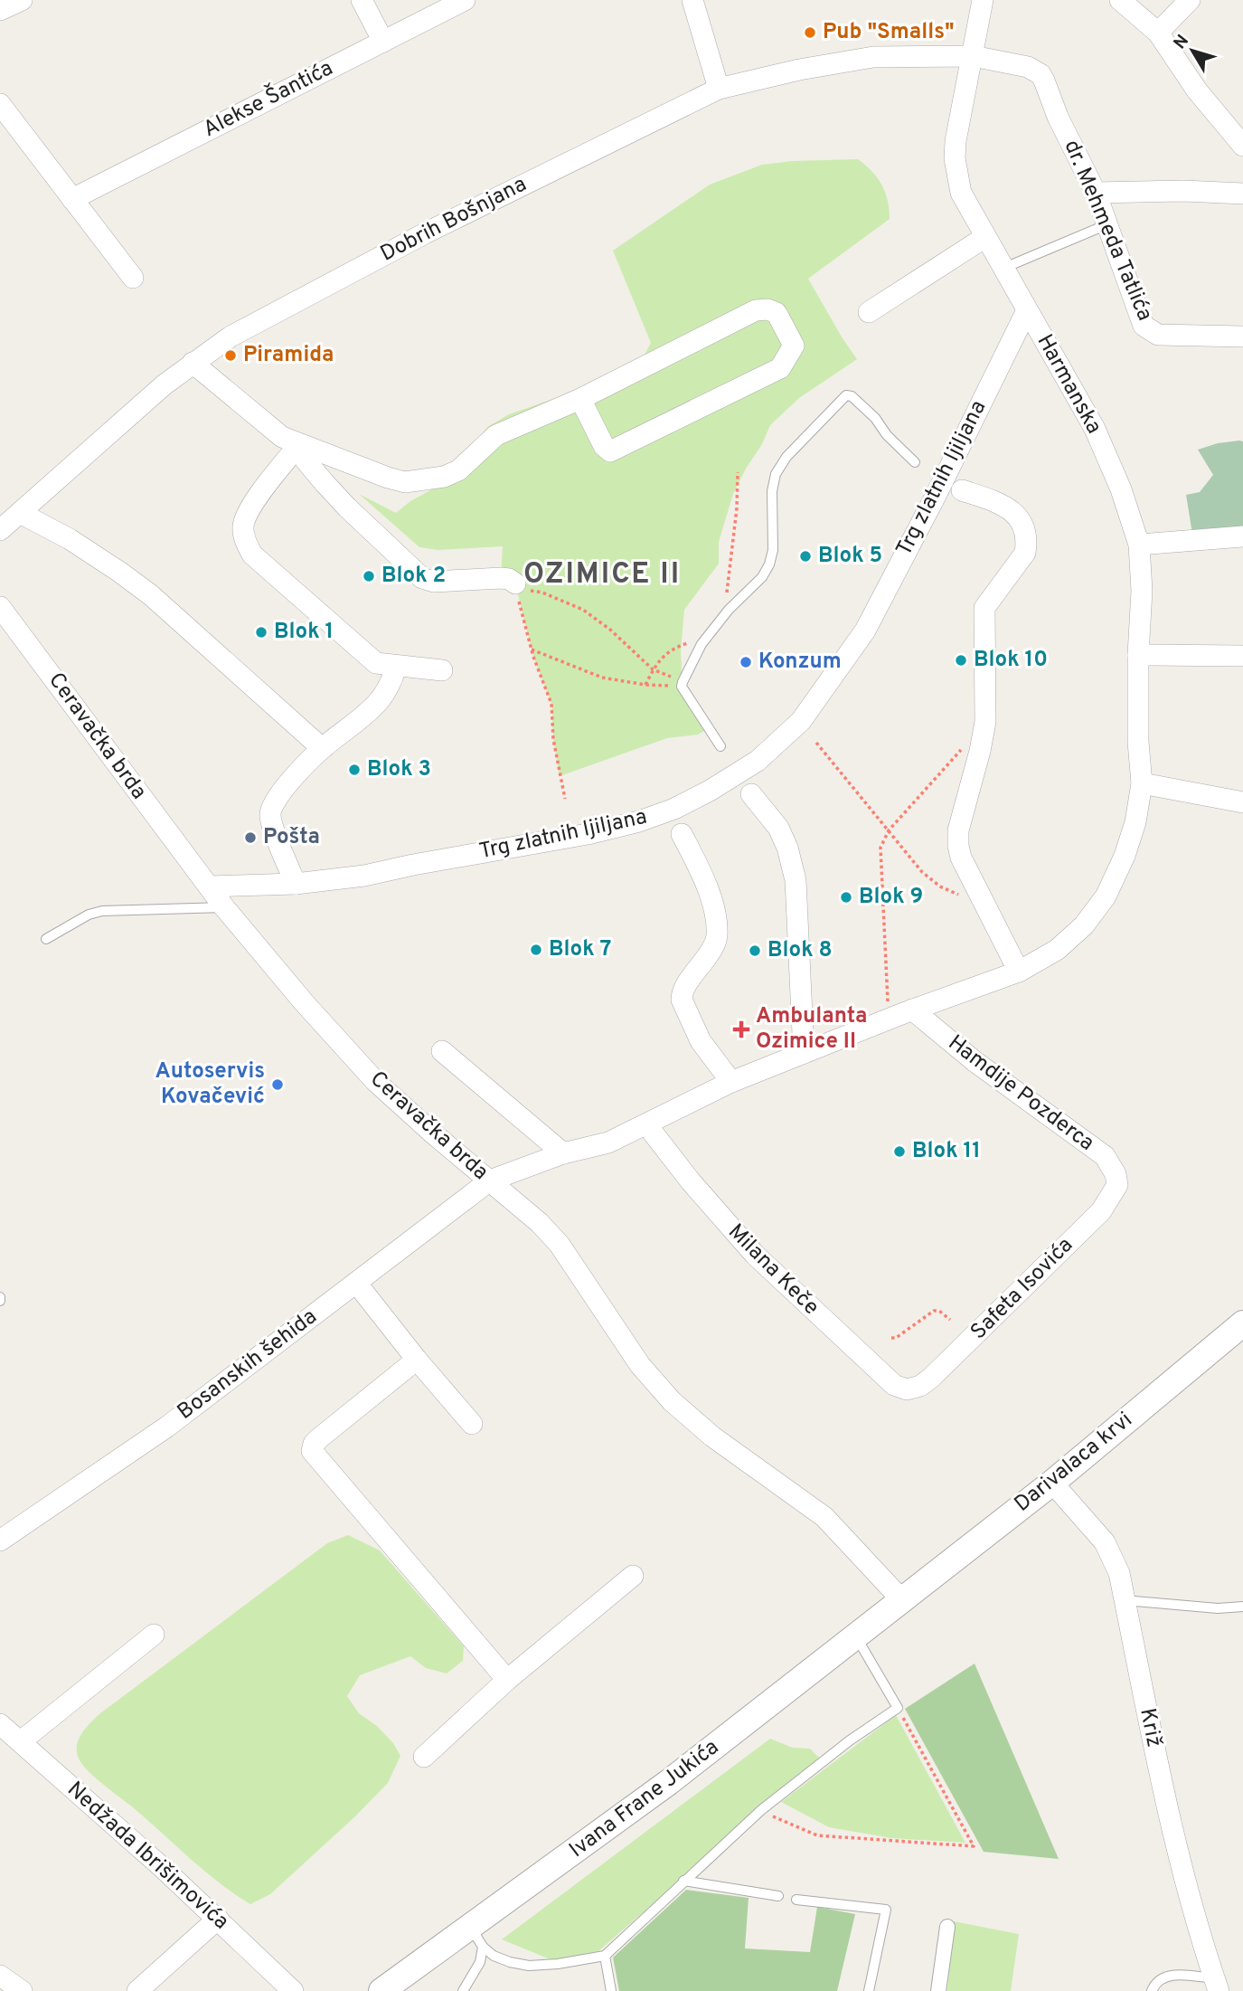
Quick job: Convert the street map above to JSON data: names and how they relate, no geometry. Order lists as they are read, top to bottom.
{
  "streets": {
    "street": [
      "Alekse Šantića",
      "Dobrih Bošnjana",
      "dr. Mehmeda Tatlića",
      "Harmanska",
      "Trg zlatnih ljiljana",
      "Ceravačka brda",
      "Hamdije Pozderca",
      "Milana Keče",
      "Safeta Isovića",
      "Bosanskih šehida",
      "Darivalaca krvi",
      "Križ",
      "Ivana Frane Jukića",
      "Nedžada Ibrišimovića"
    ]
  },
  "crossings": [
    ["Dobrih Bošnjana", "dr. Mehmeda Tatlića"],
    ["Dobrih Bošnjana", "Harmanska"],
    ["dr. Mehmeda Tatlića", "Harmanska"],
    ["Harmanska", "Trg zlatnih ljiljana"],
    ["Harmanska", "Hamdije Pozderca"],
    ["Harmanska", "Bosanskih šehida"],
    ["Trg zlatnih ljiljana", "Ceravačka brda"],
    ["Ceravačka brda", "Bosanskih šehida"],
    ["Ceravačka brda", "Darivalaca krvi"],
    ["Ceravačka brda", "Ivana Frane Jukića"],
    ["Hamdije Pozderca", "Safeta Isovića"],
    ["Milana Keče", "Safeta Isovića"],
    ["Milana Keče", "Bosanskih šehida"],
    ["Darivalaca krvi", "Križ"],
    ["Darivalaca krvi", "Ivana Frane Jukića"]
  ],
  "districts": ["OZIMICE II"],
  "places": {
    "other": [
      "Pub \"Smalls\"",
      "Piramida",
      "Blok 5",
      "Blok 2",
      "Blok 1",
      "Blok 10",
      "Konzum",
      "Blok 3",
      "Pošta",
      "Blok 9",
      "Blok 7",
      "Blok 8",
      "Autoservis Kovačević",
      "Blok 11"
    ],
    "health": ["Ambulanta Ozimice II"]
  },
  "north": "top left"
}
